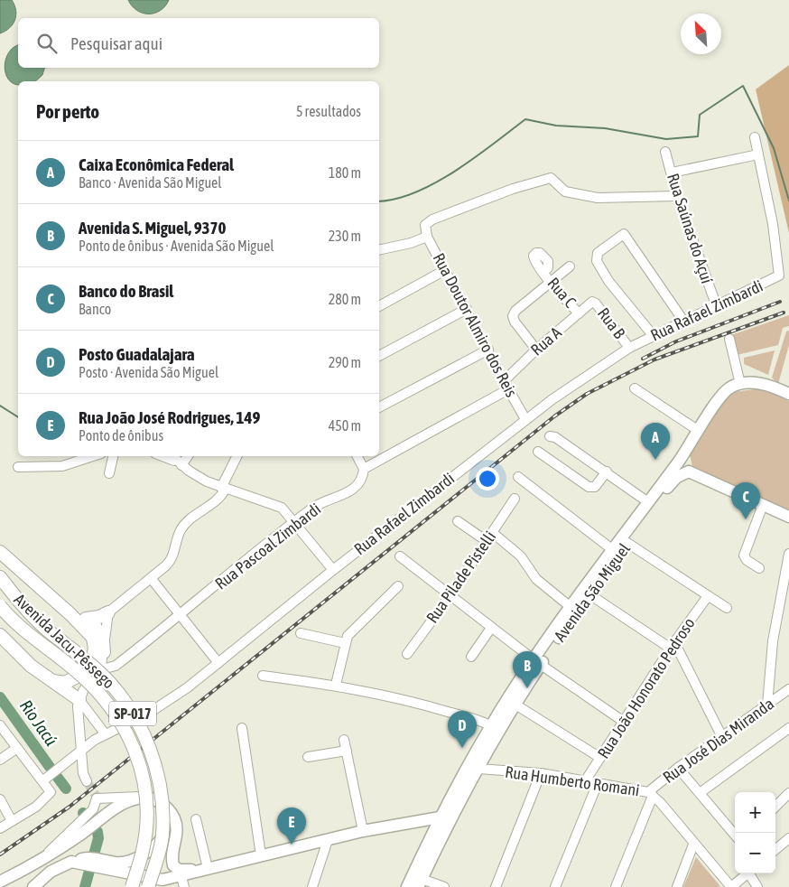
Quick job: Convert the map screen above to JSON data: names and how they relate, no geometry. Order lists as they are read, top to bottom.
{
  "streets": {
    "highway": ["Avenida Jacu-Pêssego", "SP-017"],
    "main road": ["Avenida São Miguel"],
    "street": [
      "Rua Saúnas do Açuí",
      "Rua C",
      "Rua Rafael Zimbardi",
      "Rua B",
      "Rua Doutor Almiro dos Reis",
      "Rua A",
      "Rua Pascoal Zimbardi",
      "Rua Pilade Pistelli",
      "Rua João Honorato Pedroso",
      "Rua José Dias Miranda",
      "Rua Humberto Romani"
    ]
  },
  "crossings": [
    ["Rua Saúnas do Açuí", "Rua Rafael Zimbardi"],
    ["Rua C", "Rua A"],
    ["Rua Rafael Zimbardi", "Rua B"],
    ["Rua Rafael Zimbardi", "Rua Doutor Almiro dos Reis"],
    ["Rua B", "Rua A"],
    ["Rua Doutor Almiro dos Reis", "Rua A"],
    ["Avenida São Miguel", "Rua Humberto Romani"],
    ["Rua João Honorato Pedroso", "Rua Humberto Romani"],
    ["Rua José Dias Miranda", "Rua Humberto Romani"]
  ],
  "water": ["Rio Jacú"],
  "north": "top left",
  "page": {
    "search": "Pesquisar aqui",
    "heading": ["Por perto", "5 resultados"],
    "list": [
      {
        "mark": "A",
        "name": "Caixa Econômica Federal",
        "note": "Banco · Avenida São Miguel",
        "value": "180 m"
      },
      {
        "mark": "B",
        "name": "Avenida S. Miguel, 9370",
        "note": "Ponto de ônibus · Avenida São Miguel",
        "value": "230 m"
      },
      {
        "mark": "C",
        "name": "Banco do Brasil",
        "note": "Banco",
        "value": "280 m"
      },
      {
        "mark": "D",
        "name": "Posto Guadalajara",
        "note": "Posto · Avenida São Miguel",
        "value": "290 m"
      },
      {
        "mark": "E",
        "name": "Rua João José Rodrigues, 149",
        "note": "Ponto de ônibus",
        "value": "450 m"
      }
    ],
    "pins": [
      "A",
      "C",
      "B",
      "D",
      "E"
    ],
    "map_buttons": ["+", "−"]
  }
}
